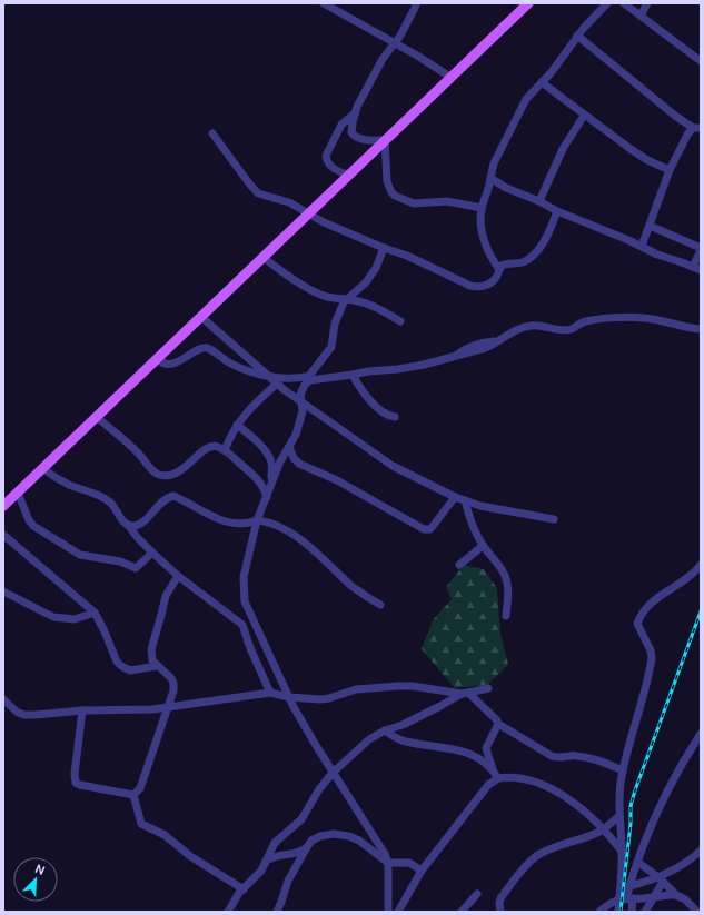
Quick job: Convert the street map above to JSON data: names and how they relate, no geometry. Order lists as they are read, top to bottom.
{
  "north": "top right"
}
